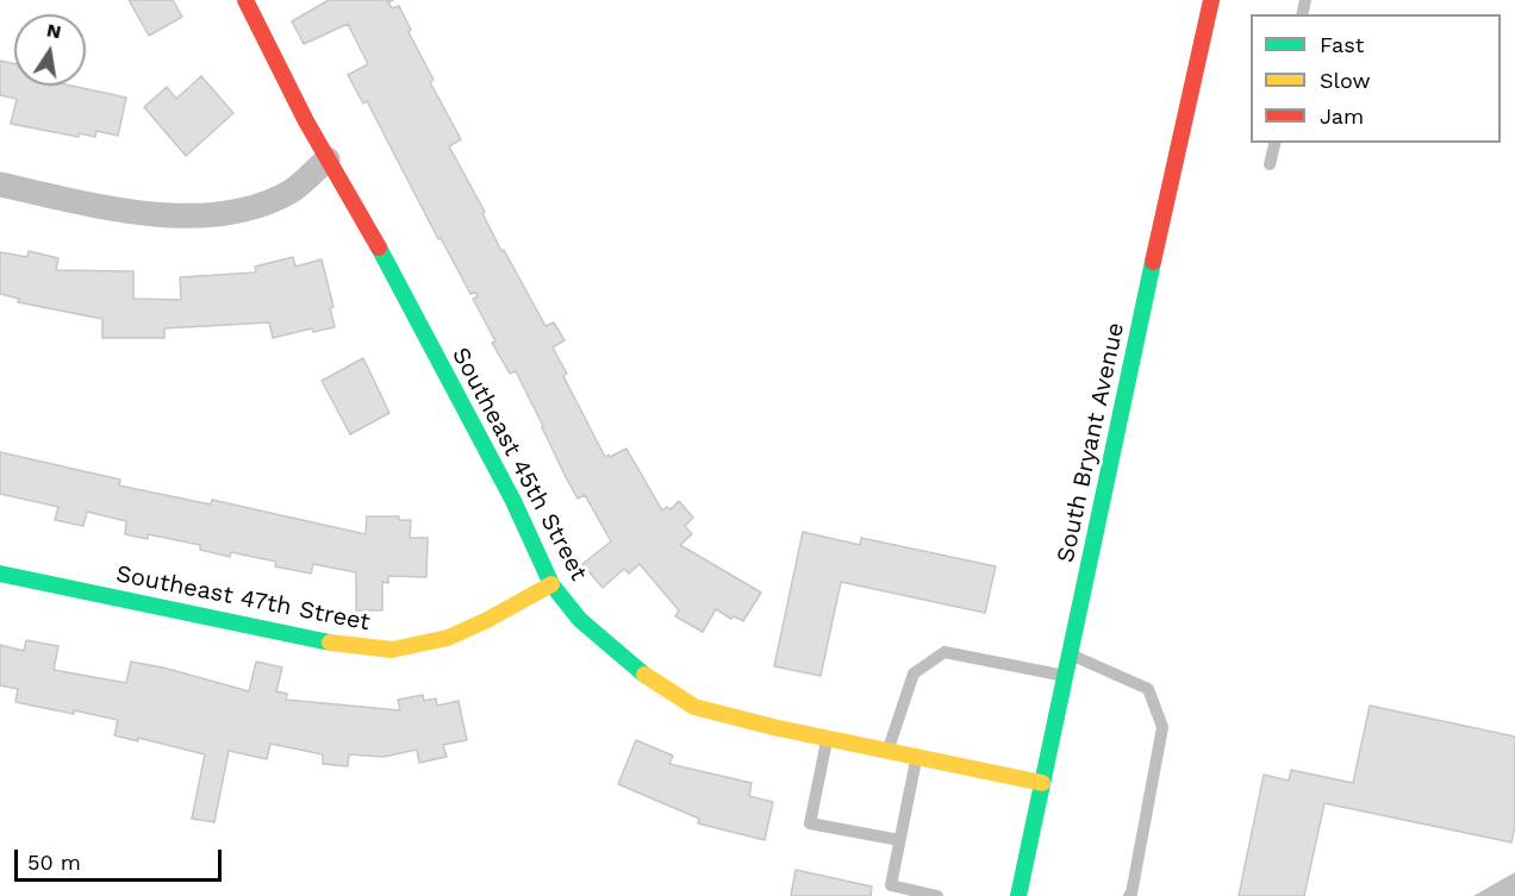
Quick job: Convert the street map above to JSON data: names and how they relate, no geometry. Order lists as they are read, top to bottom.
{
  "streets": {
    "street": ["South Bryant Avenue", "Southeast 45th Street", "Southeast 47th Street"]
  },
  "crossings": [
    ["South Bryant Avenue", "Southeast 45th Street"],
    ["Southeast 45th Street", "Southeast 47th Street"]
  ],
  "legend": ["Fast", "Slow", "Jam"],
  "scale_bar": "50 m",
  "north": "top"
}
